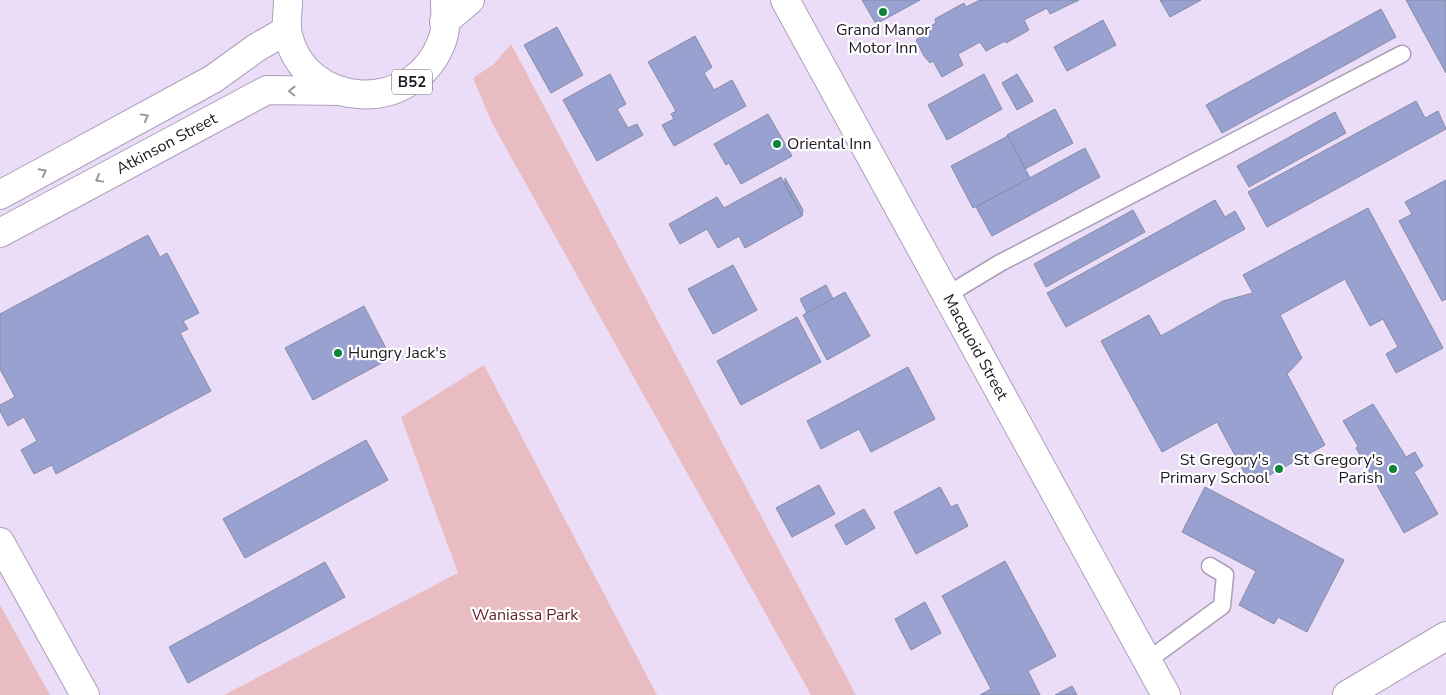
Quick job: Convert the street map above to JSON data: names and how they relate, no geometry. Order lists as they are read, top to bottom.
{
  "streets": {
    "main road": ["B52", "Atkinson Street", "Macquoid Street"]
  },
  "crossings": [
    ["B52", "Atkinson Street"]
  ],
  "parks": ["Waniassa Park"],
  "places": [
    "Grand Manor Motor Inn",
    "Oriental Inn",
    "Hungry Jack's",
    "St Gregory's Primary School",
    "St Gregory's Parish"
  ]
}
